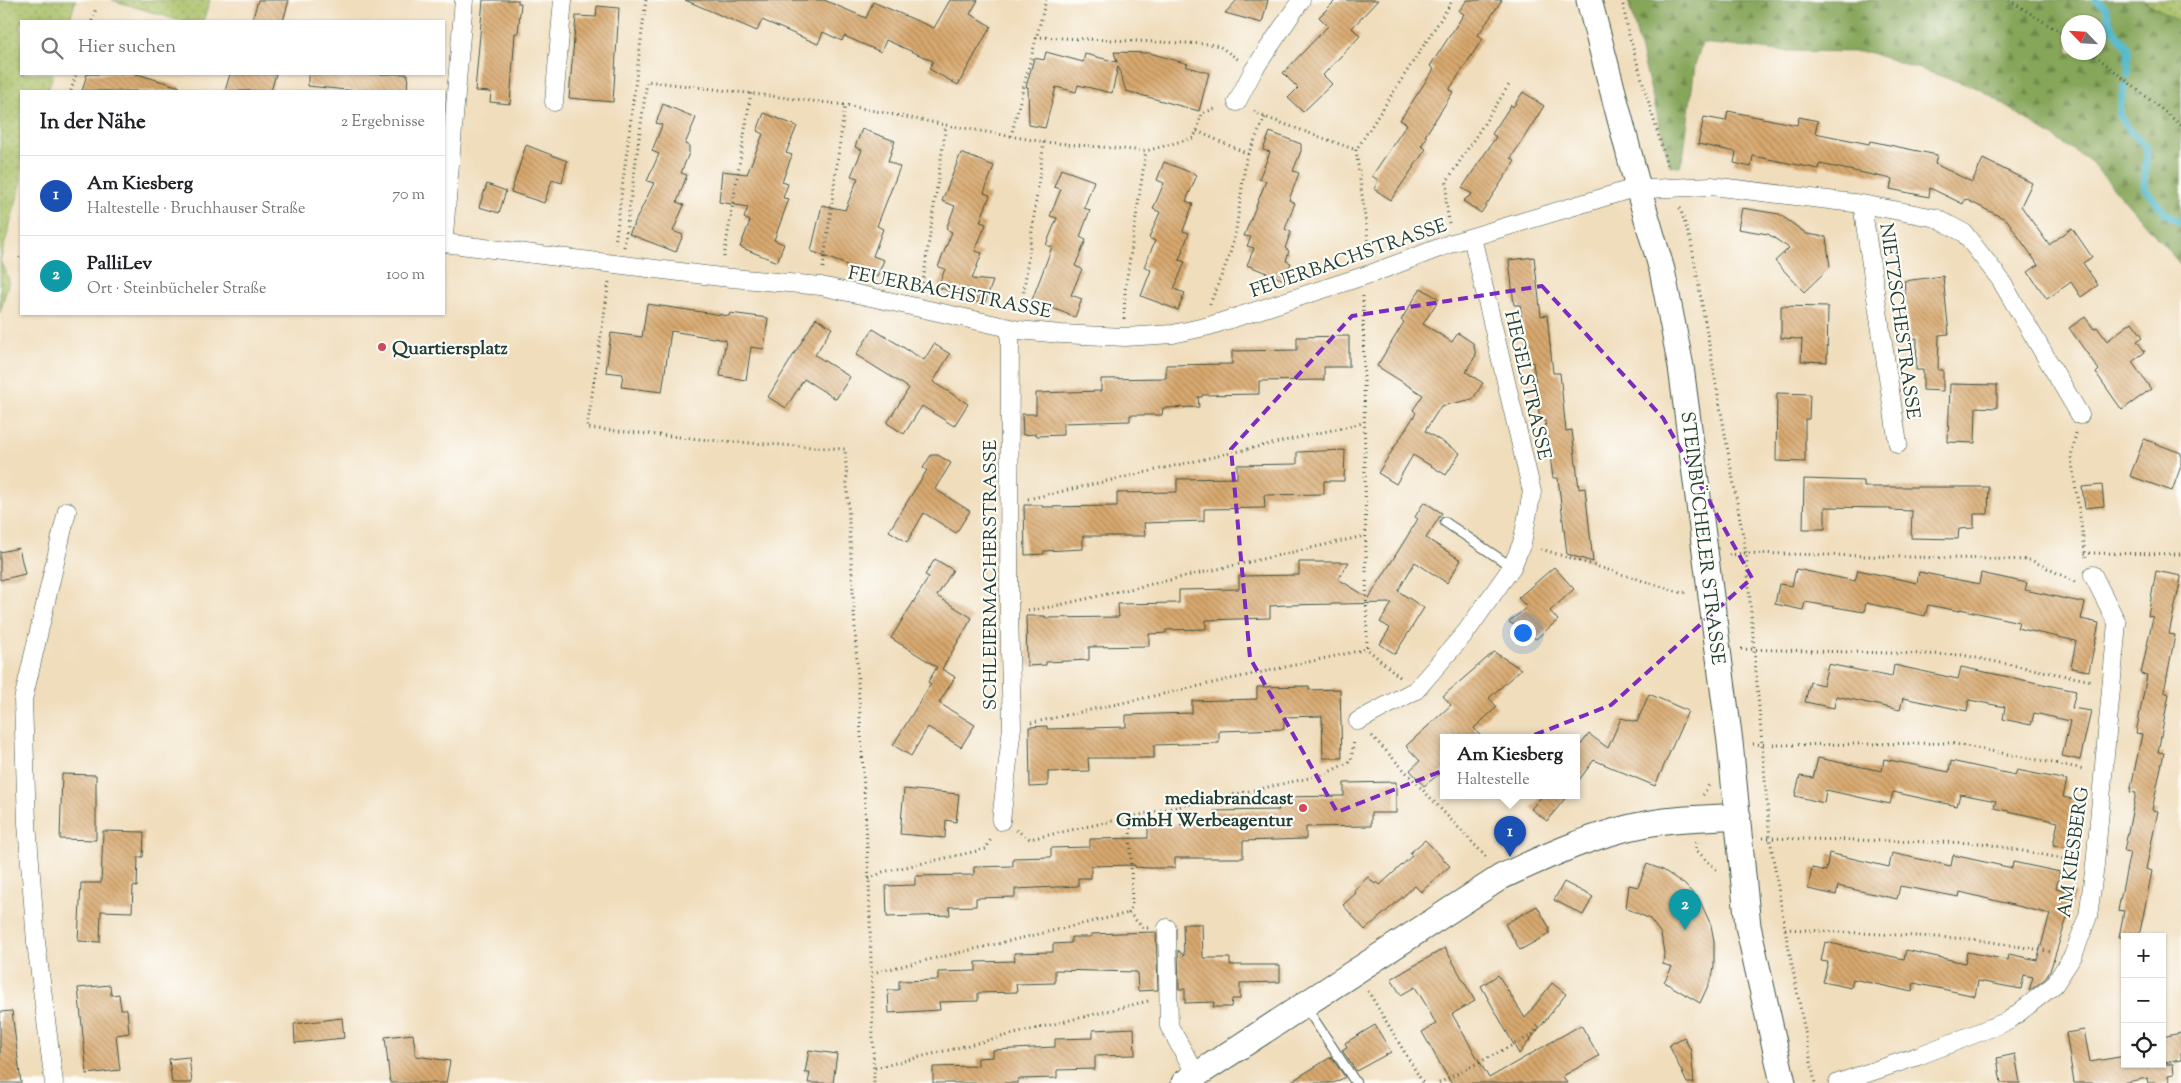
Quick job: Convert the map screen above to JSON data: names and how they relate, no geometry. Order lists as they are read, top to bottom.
{
  "streets": {
    "street": [
      "FEUERBACHSTRASSE",
      "NIETZSCHESTRASSE",
      "HEGELSTRASSE",
      "STEINBÜCHELER STRASSE",
      "SCHLEIERMACHERSTRASSE",
      "AM KIESBERG"
    ]
  },
  "crossings": [
    ["FEUERBACHSTRASSE", "NIETZSCHESTRASSE"],
    ["FEUERBACHSTRASSE", "HEGELSTRASSE"],
    ["FEUERBACHSTRASSE", "STEINBÜCHELER STRASSE"],
    ["FEUERBACHSTRASSE", "SCHLEIERMACHERSTRASSE"],
    ["NIETZSCHESTRASSE", "STEINBÜCHELER STRASSE"]
  ],
  "places": ["Quartiersplatz", "mediabrandcast GmbH Werbeagentur"],
  "north": "top left",
  "page": {
    "search": "Hier suchen",
    "heading": ["In der Nähe", "2 Ergebnisse"],
    "list": [
      {
        "mark": "1",
        "name": "Am Kiesberg",
        "note": "Haltestelle · Bruchhauser Straße",
        "value": "70 m"
      },
      {
        "mark": "2",
        "name": "PalliLev",
        "note": "Ort · Steinbücheler Straße",
        "value": "100 m"
      }
    ],
    "popup": ["Am Kiesberg", "Haltestelle"],
    "pins": ["1", "2"],
    "map_buttons": ["+", "−"]
  }
}
